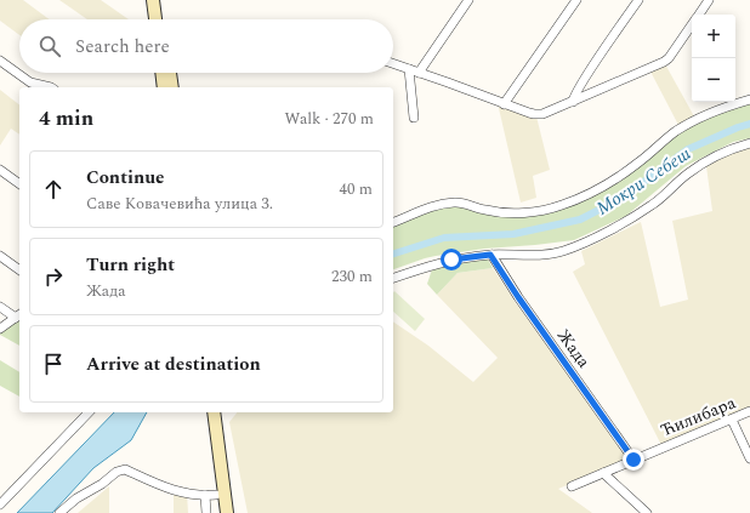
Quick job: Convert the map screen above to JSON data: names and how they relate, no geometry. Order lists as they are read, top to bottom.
{
  "streets": {
    "street": ["Жада", "Ћилибара"]
  },
  "crossings": [
    ["Жада", "Ћилибара"]
  ],
  "water": ["Мокри Себеш"],
  "page": {
    "map_buttons": ["+", "−"],
    "search": "Search here",
    "heading": ["4 min", "Walk · 270 m"],
    "list": [
      ["Continue", "Саве Ковачевића улица 3.", "40 m"],
      ["Turn right", "Жада", "230 m"],
      "Arrive at destination"
    ]
  }
}
